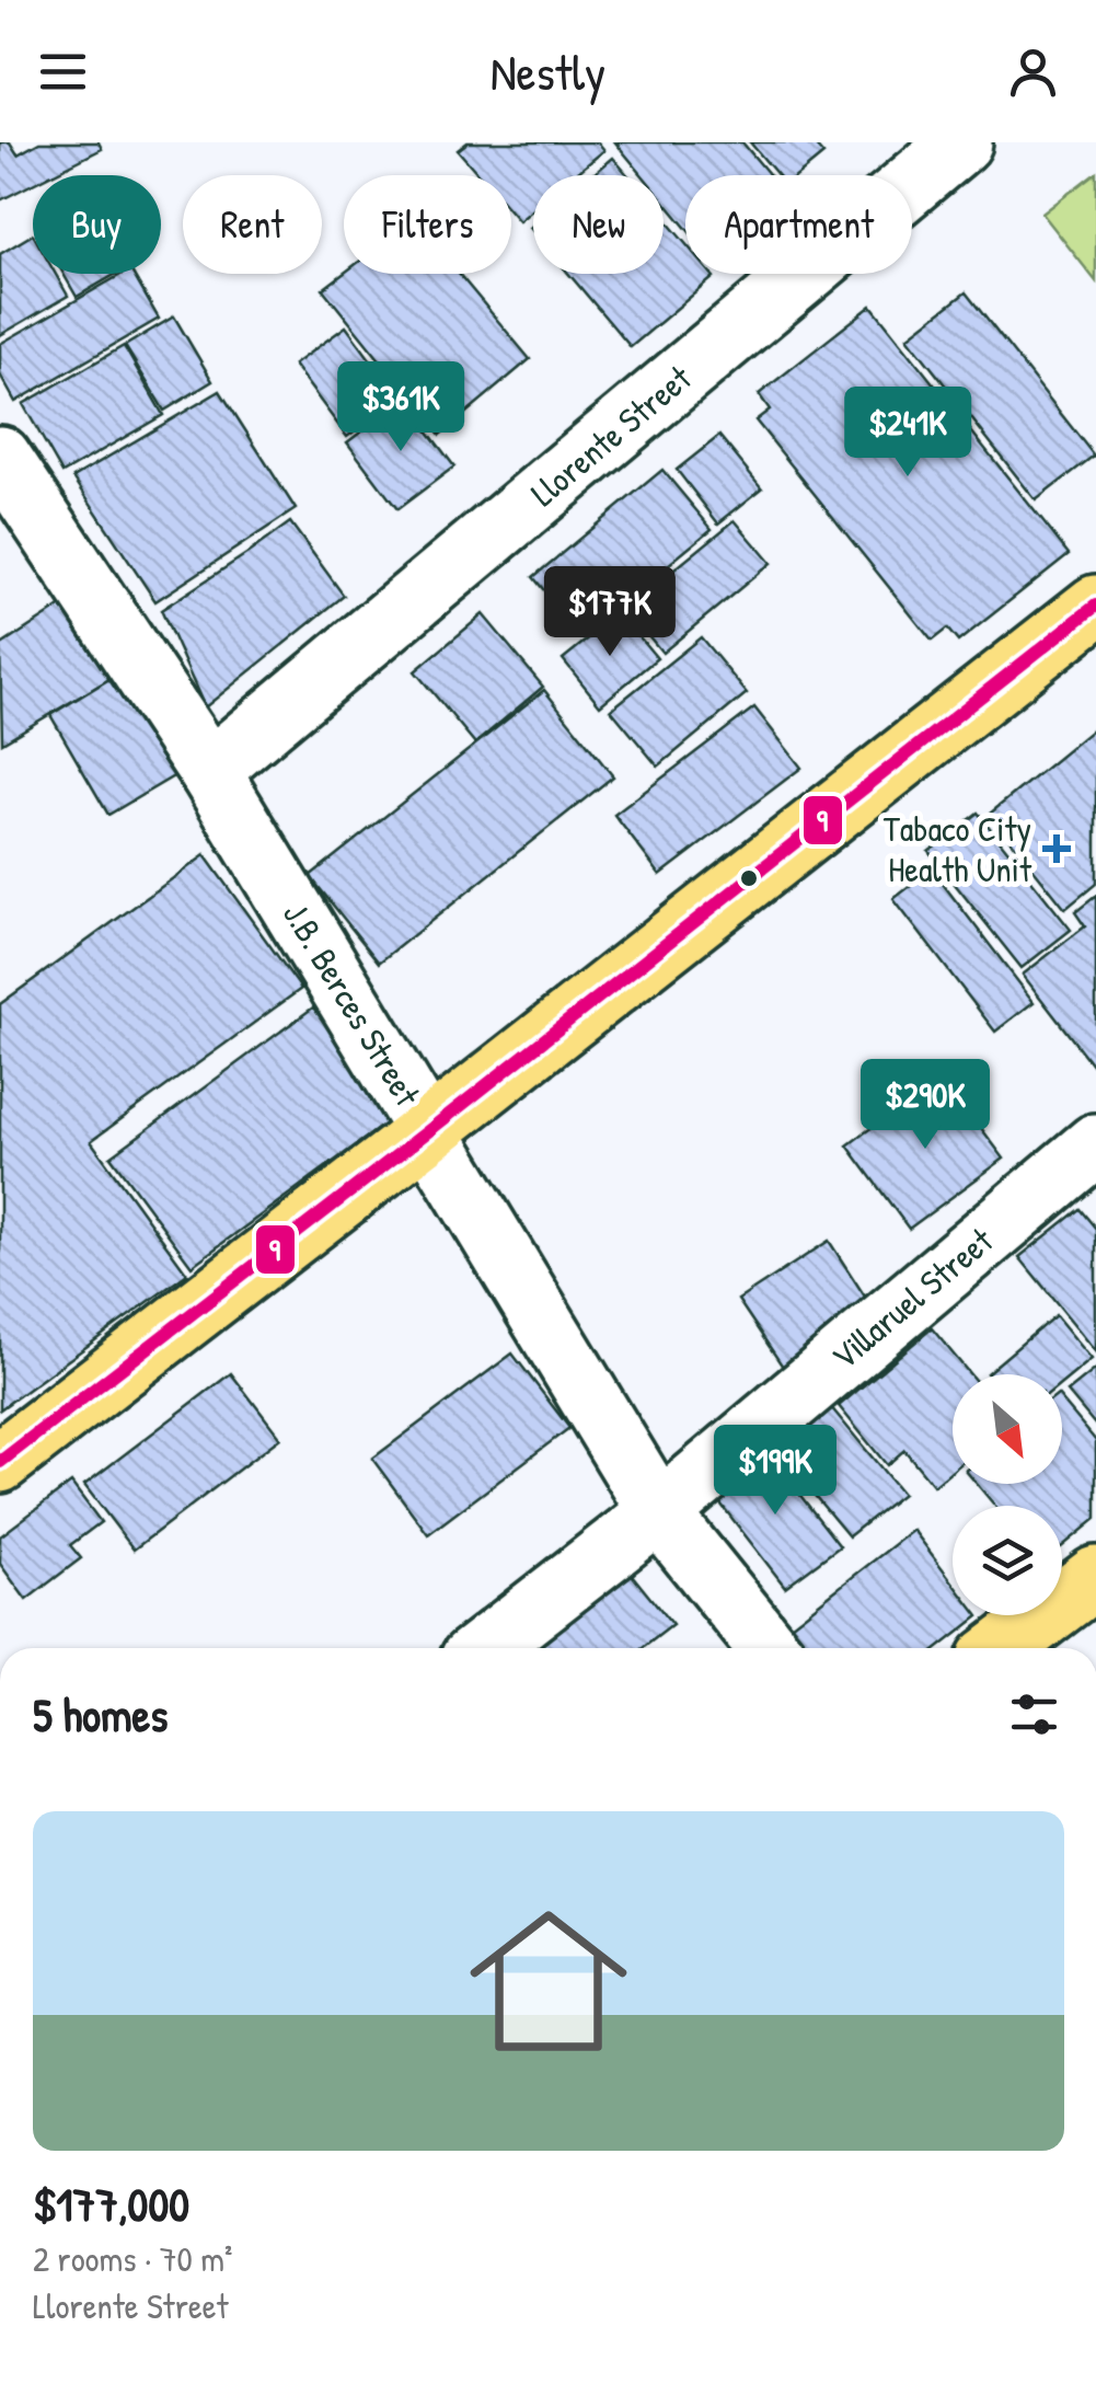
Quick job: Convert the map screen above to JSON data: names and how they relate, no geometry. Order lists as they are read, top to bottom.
{
  "streets": {
    "street": ["Llorente Street", "J.B. Berces Street", "Villaruel Street"]
  },
  "crossings": [
    ["Llorente Street", "J.B. Berces Street"],
    ["J.B. Berces Street", "Villaruel Street"]
  ],
  "places": {
    "health": ["Tabaco City Health Unit"]
  },
  "lines": ["transit line 9"],
  "north": "bottom right",
  "page": {
    "header": "Nestly",
    "chip": [
      "Buy",
      "Rent",
      "Filters",
      "New",
      "Apartment"
    ],
    "price": [
      "$361K",
      "$241K",
      "$177K",
      "$290K",
      "$199K"
    ],
    "heading": "5 homes",
    "list": [
      {
        "name": "$177,000",
        "note": "2 rooms · 70 m² · Llorente Street"
      }
    ]
  }
}
